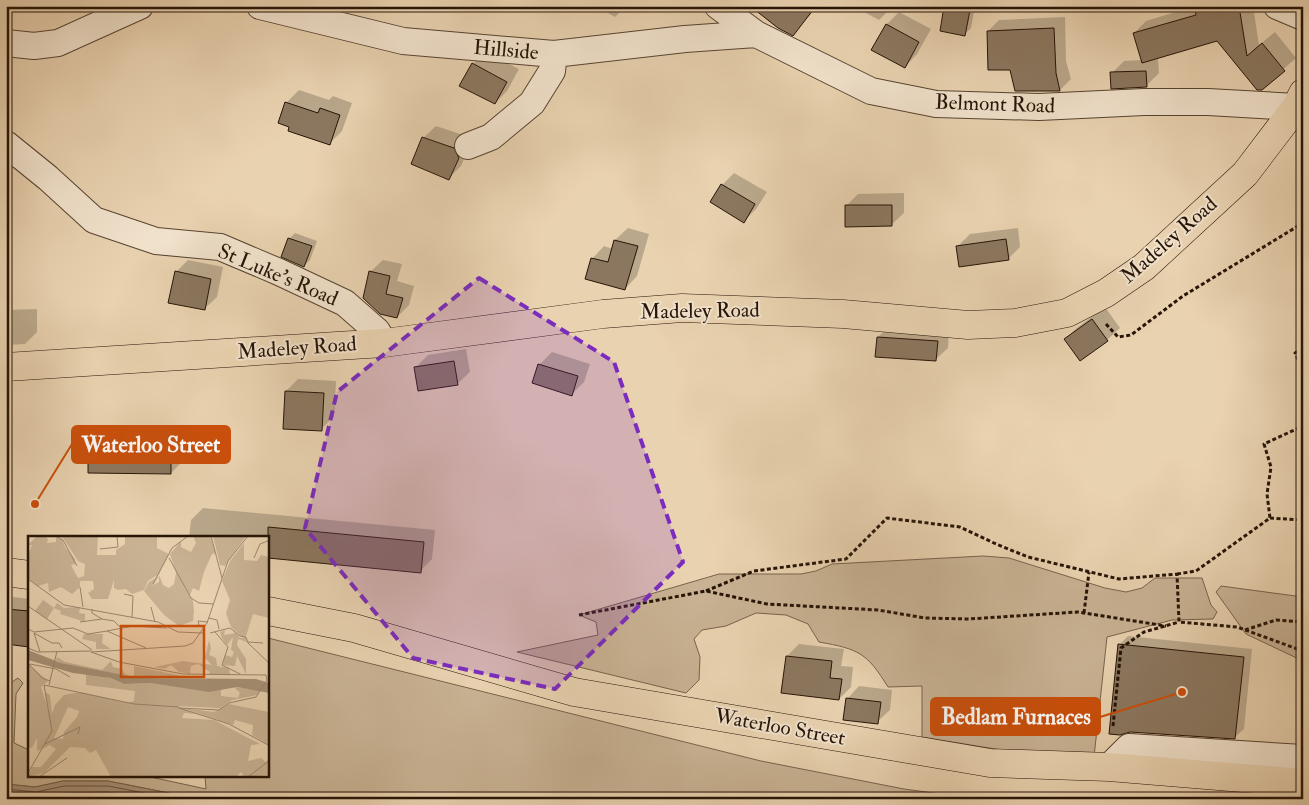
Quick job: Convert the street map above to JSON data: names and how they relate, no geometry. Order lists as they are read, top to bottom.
{
  "streets": {
    "main road": ["Madeley Road", "Waterloo Street"],
    "street": ["Hillside", "Belmont Road", "St Luke's Road"]
  },
  "crossings": [
    ["Hillside", "Belmont Road"],
    ["Belmont Road", "Madeley Road"],
    ["Madeley Road", "St Luke's Road"]
  ],
  "places": ["Waterloo Street", "Bedlam Furnaces"]
}
